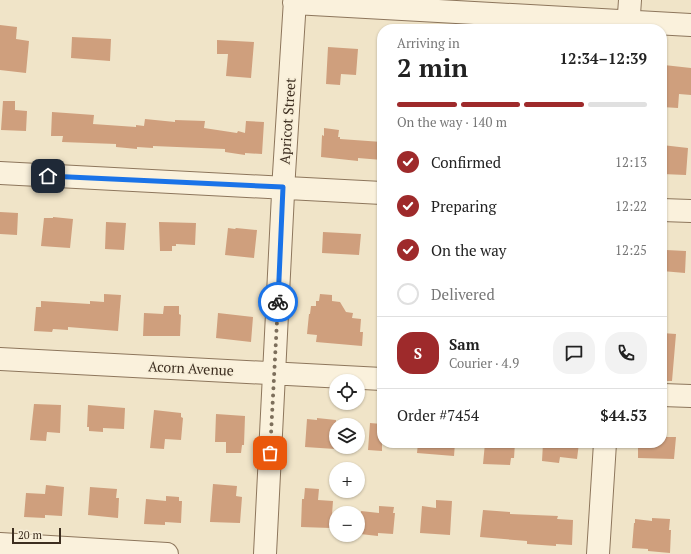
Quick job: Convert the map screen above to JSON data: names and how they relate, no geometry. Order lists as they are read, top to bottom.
{
  "streets": {
    "street": ["Apricot Street", "Acorn Avenue"]
  },
  "crossings": [
    ["Apricot Street", "Acorn Avenue"]
  ],
  "scale_bar": "20 m",
  "page": {
    "heading": ["2 min", "Arriving in", "12:34–12:39"],
    "panel": [
      "Sam",
      "Courier · 4.9",
      "Order #7454",
      "$44.53"
    ],
    "bar": "On the way · 140 m",
    "list": [
      ["Confirmed", "12:13"],
      ["Preparing", "12:22"],
      ["On the way", "12:25"],
      "Delivered"
    ],
    "round": "S",
    "map_buttons": ["+", "−"],
    "scale": "20 m"
  }
}
